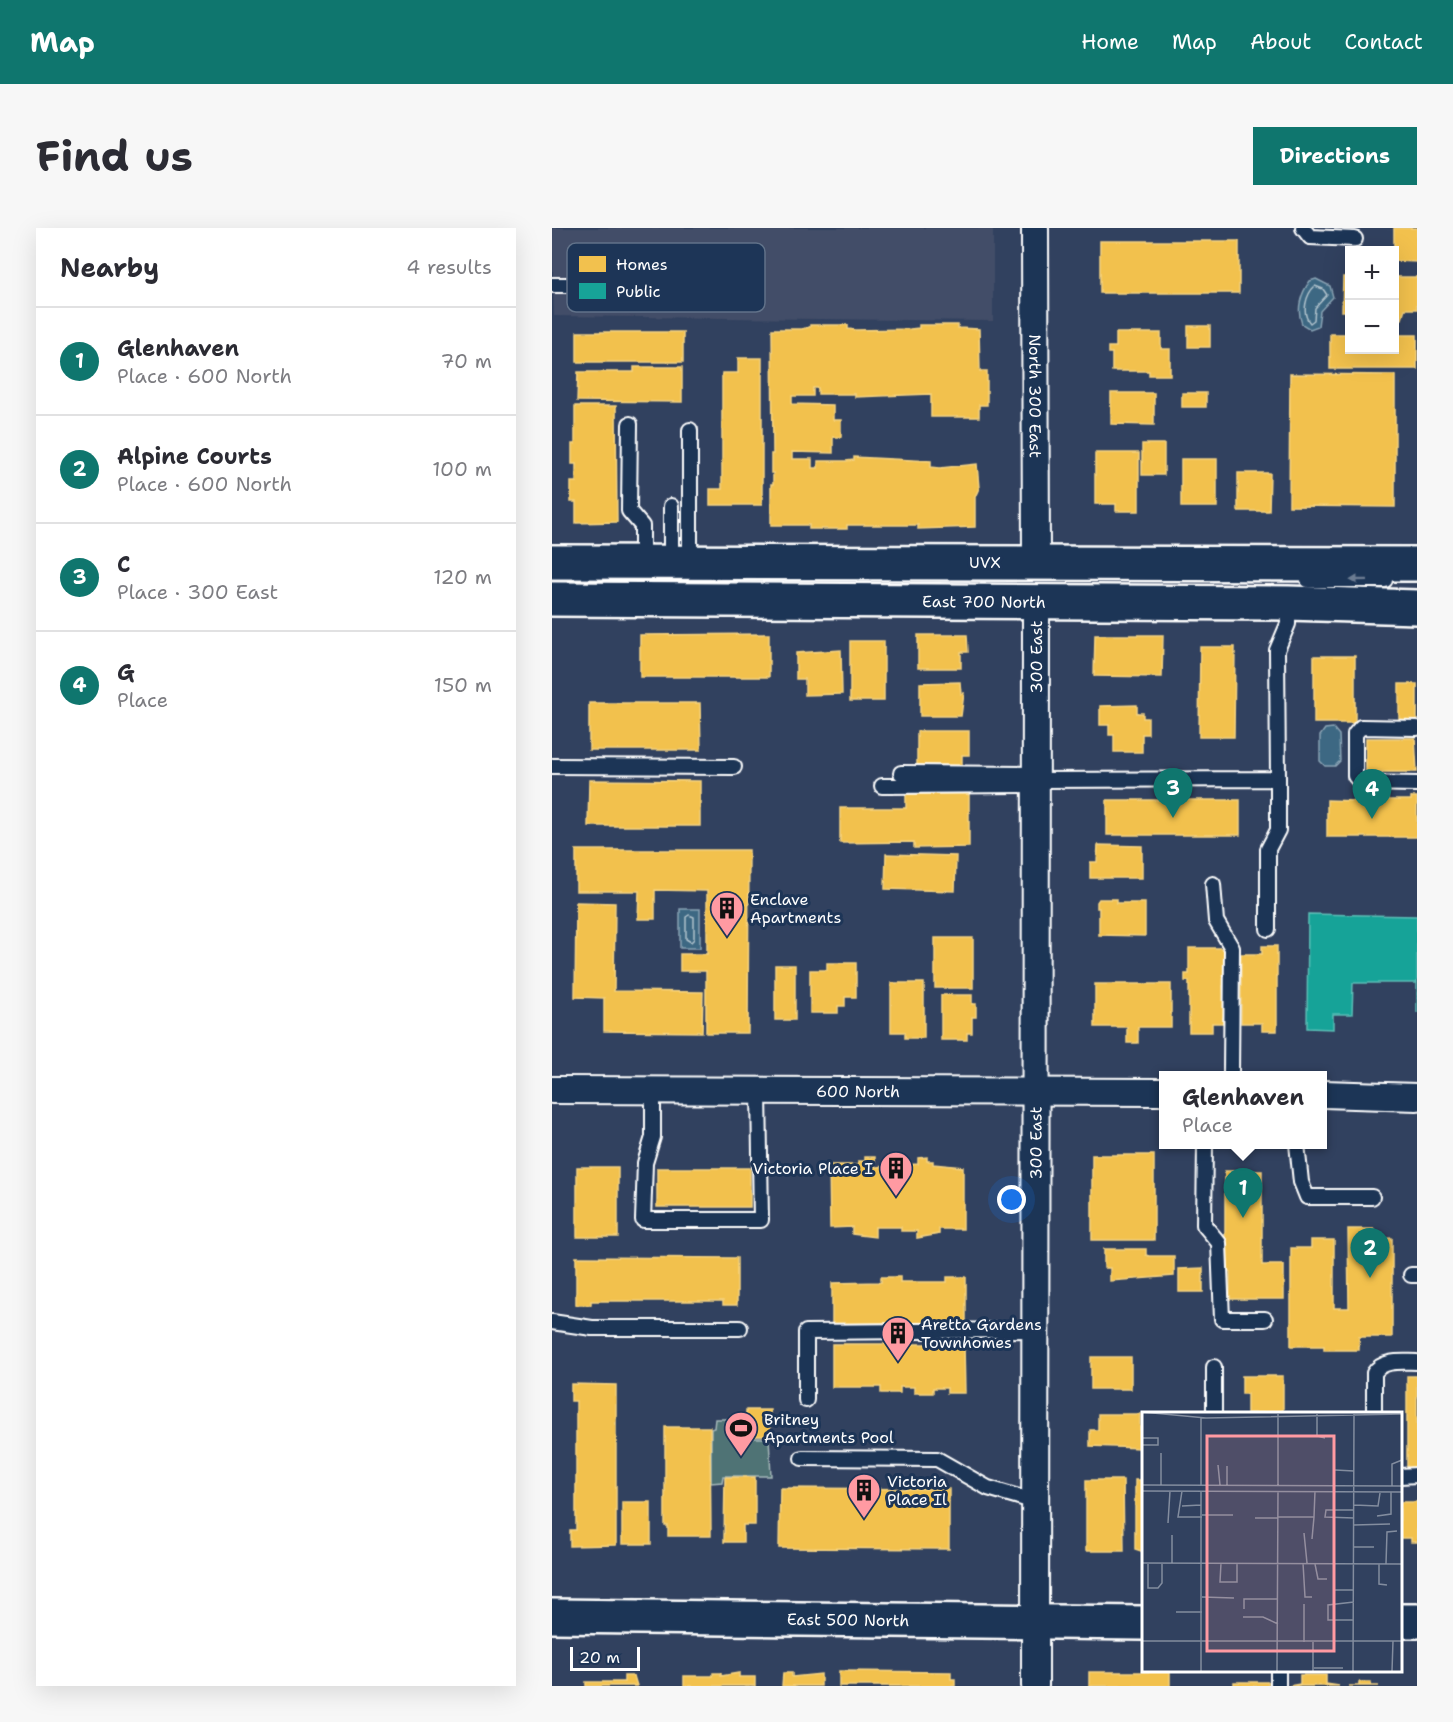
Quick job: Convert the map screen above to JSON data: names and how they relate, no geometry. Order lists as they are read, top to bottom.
{
  "streets": {
    "main road": ["East 700 North", "East 500 North"],
    "street": ["North 300 East", "300 East", "600 North"],
    "lane": ["UVX"]
  },
  "crossings": [
    ["East 700 North", "300 East"],
    ["300 East", "600 North"],
    ["300 East", "East 500 North"]
  ],
  "places": {
    "building": [
      "Enclave Apartments",
      "Victoria Place I",
      "Aretta Gardens Townhomes",
      "Victoria Place Il"
    ],
    "sports": ["Britney Apartments Pool"]
  },
  "legend": ["Homes", "Public"],
  "scale_bar": "20 m",
  "page": {
    "header": "Map",
    "nav": [
      "Home",
      "Map",
      "About",
      "Contact"
    ],
    "buttons": "Directions",
    "title": "Find us",
    "heading": ["Nearby", "4 results"],
    "map_buttons": ["+", "−"],
    "list": [
      {
        "mark": "1",
        "name": "Glenhaven",
        "note": "Place · 600 North",
        "value": "70 m"
      },
      {
        "mark": "2",
        "name": "Alpine Courts",
        "note": "Place · 600 North",
        "value": "100 m"
      },
      {
        "mark": "3",
        "name": "C",
        "note": "Place · 300 East",
        "value": "120 m"
      },
      {
        "mark": "4",
        "name": "G",
        "note": "Place",
        "value": "150 m"
      }
    ],
    "pins": [
      "3",
      "4",
      "1",
      "2"
    ],
    "popup": ["Glenhaven", "Place"],
    "scale": "20 m"
  }
}
